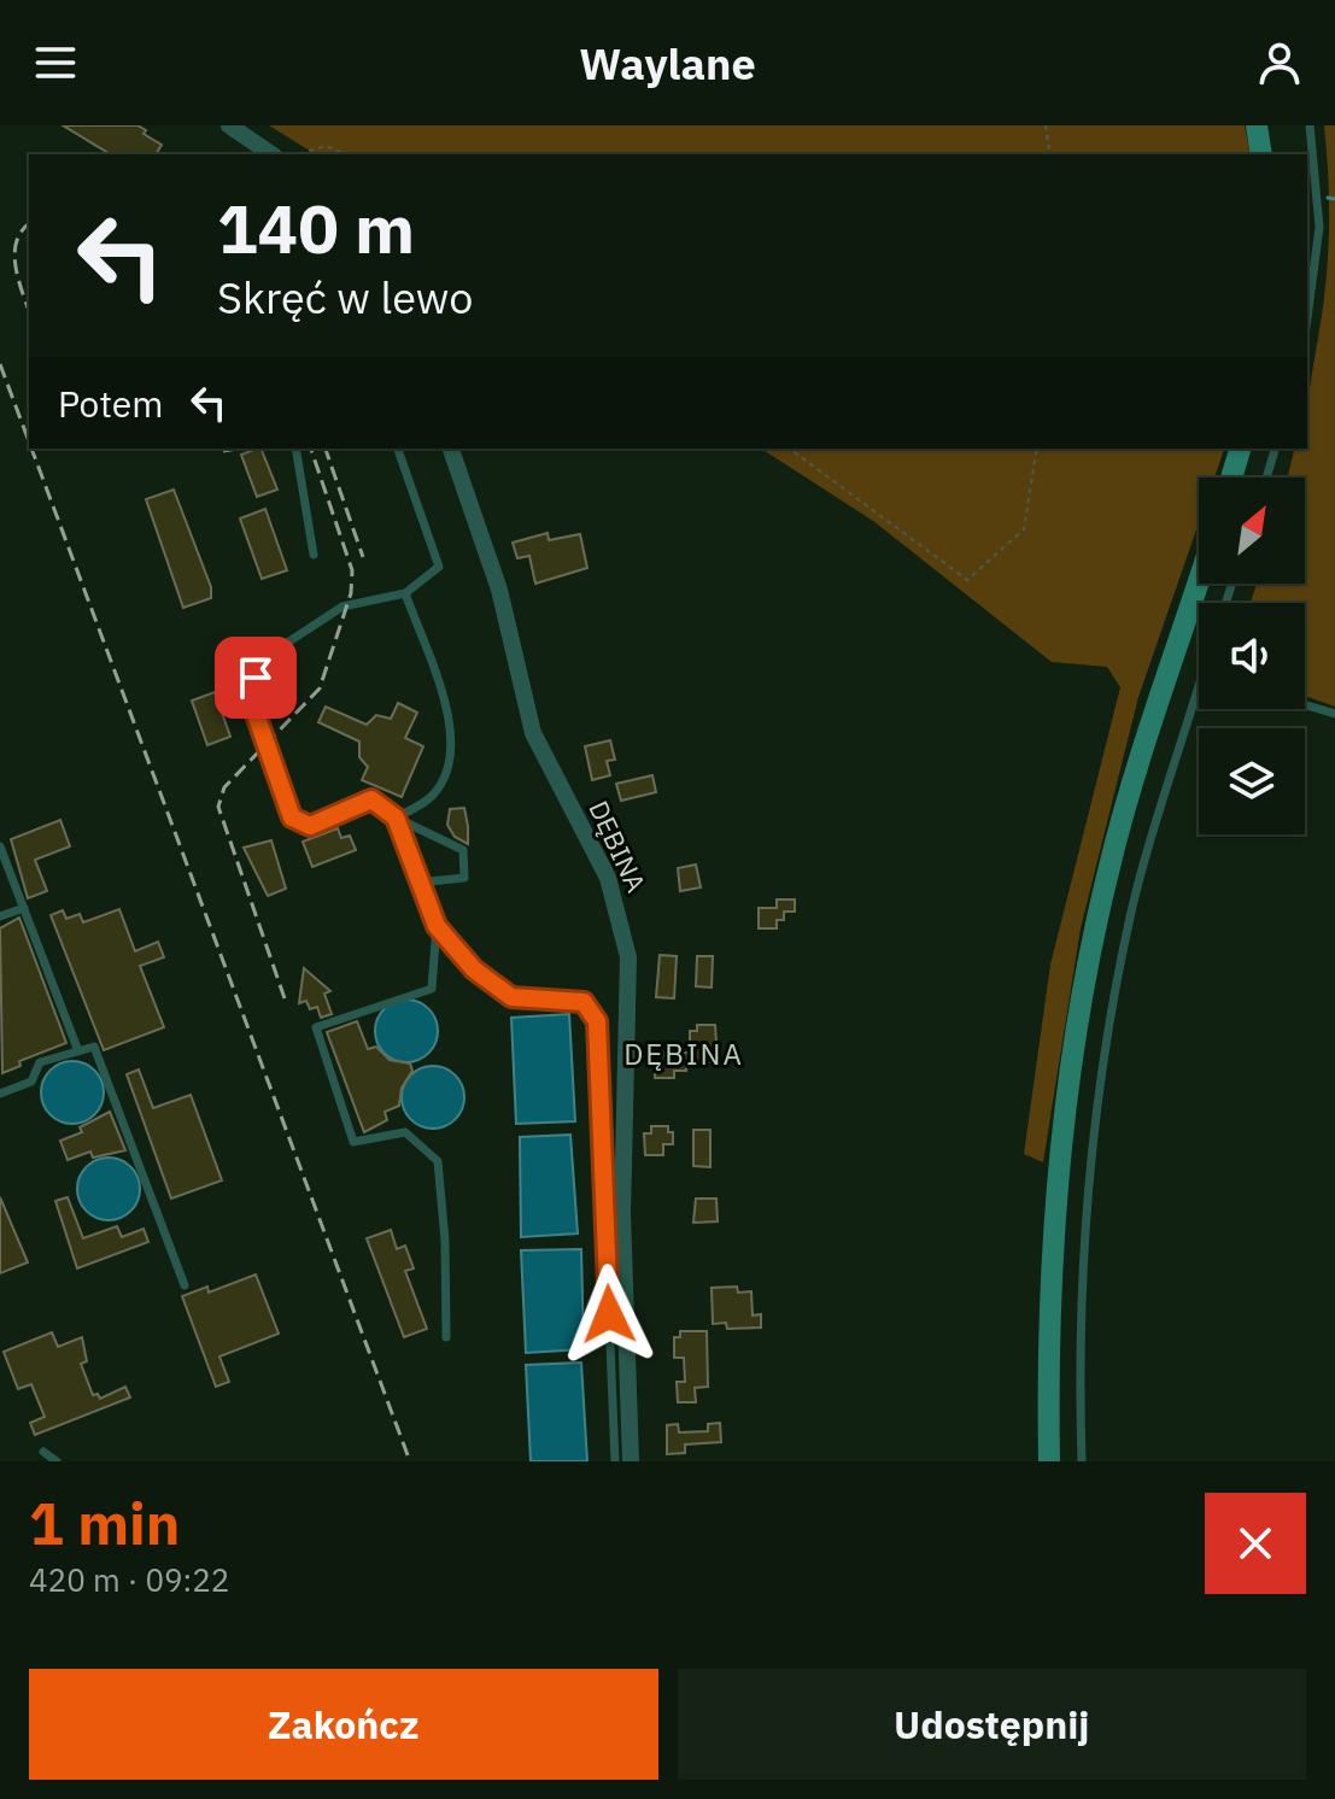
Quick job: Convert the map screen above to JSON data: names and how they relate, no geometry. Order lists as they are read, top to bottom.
{
  "streets": {
    "street": ["DĘBINA"]
  },
  "districts": ["DĘBINA"],
  "north": "top right",
  "page": {
    "header": "Waylane",
    "turn": ["140 m", "Skręć w lewo"],
    "then": "Potem",
    "heading": ["1 min", "420 m · 09:22"],
    "buttons": ["Zakończ", "Udostępnij"]
  }
}
